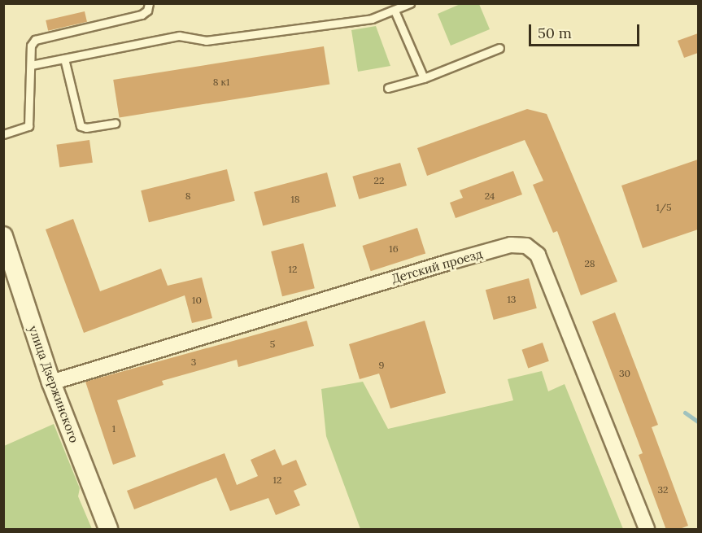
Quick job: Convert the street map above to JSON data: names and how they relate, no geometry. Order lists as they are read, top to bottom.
{
  "streets": {
    "street": ["Детский проезд", "улица Дзержинского"]
  },
  "crossings": [
    ["Детский проезд", "улица Дзержинского"]
  ],
  "house_numbers": [
    "8 к1",
    "22",
    "8",
    "24",
    "18",
    "1/5",
    "16",
    "28",
    "12",
    "13",
    "10",
    "5",
    "3",
    "9",
    "30",
    "1",
    "12",
    "32"
  ],
  "scale_bar": "50 m"
}
